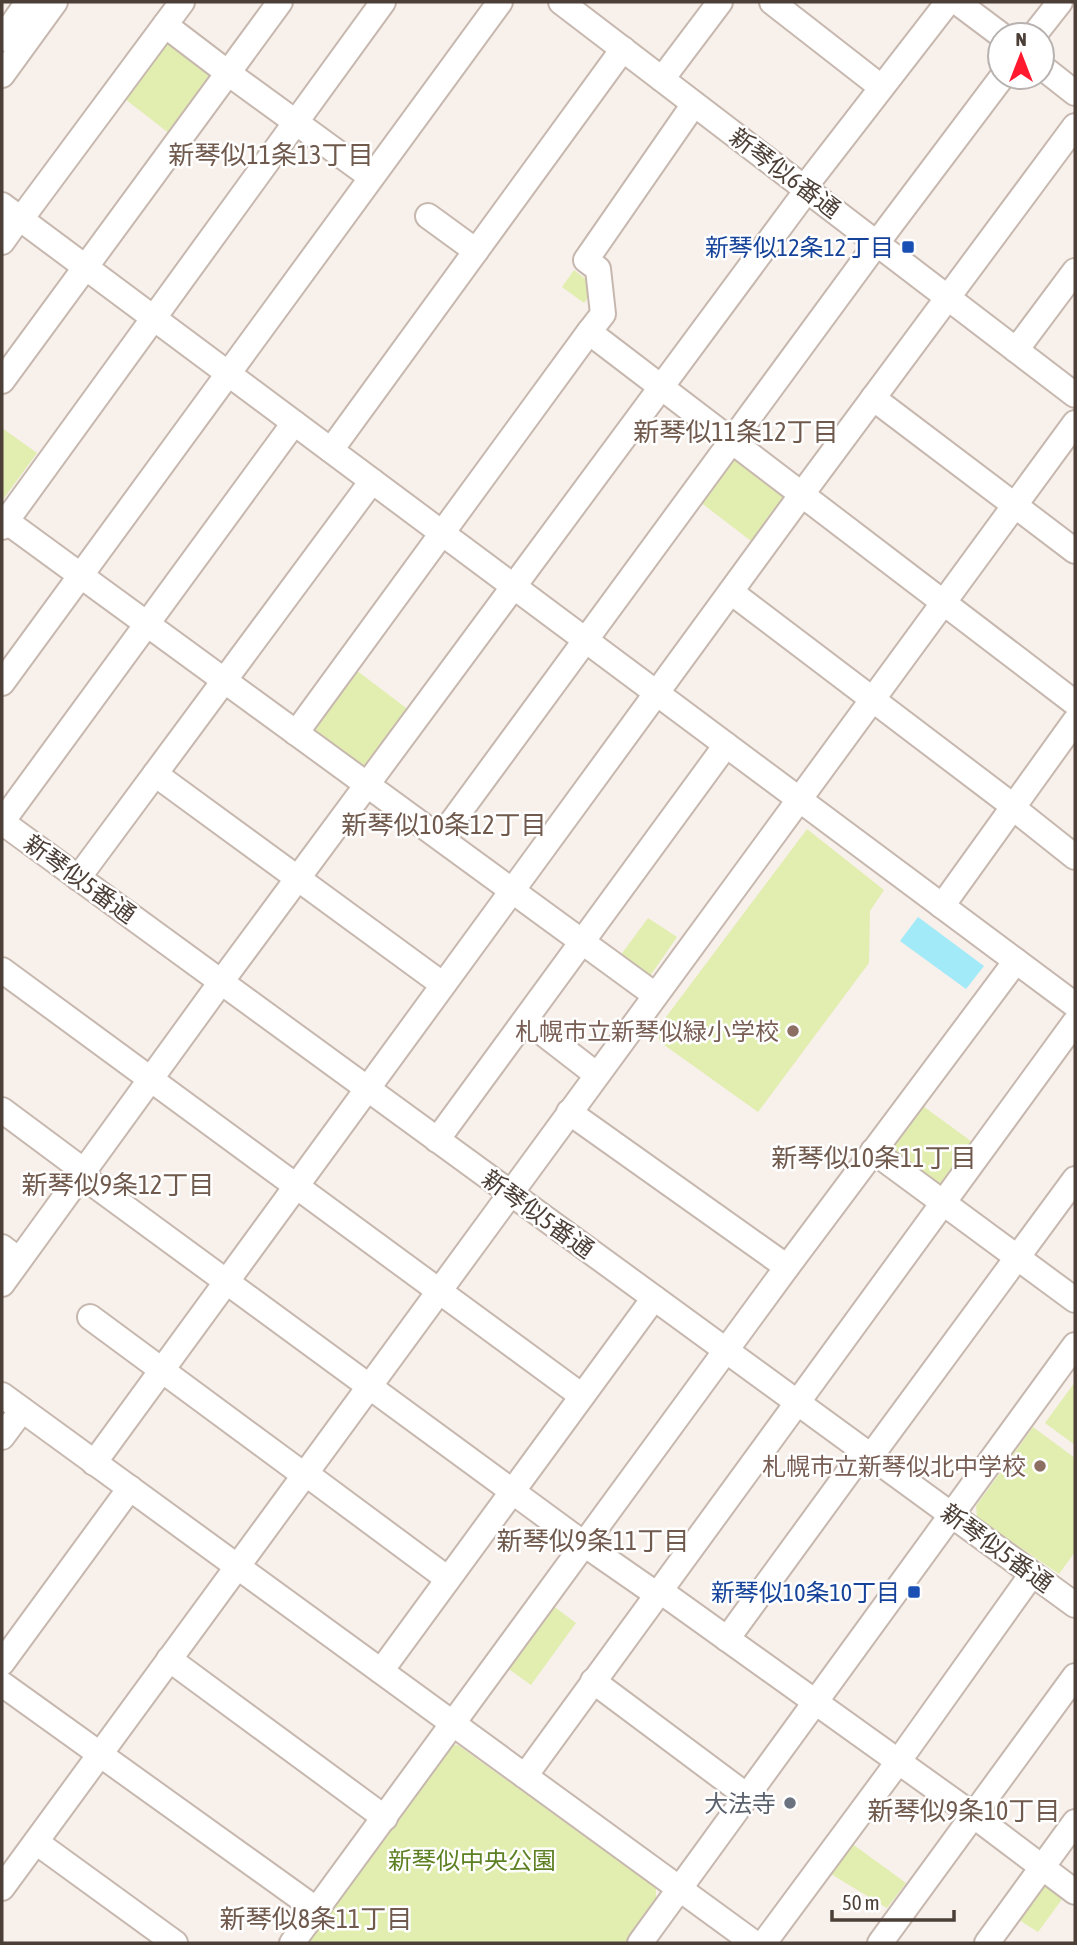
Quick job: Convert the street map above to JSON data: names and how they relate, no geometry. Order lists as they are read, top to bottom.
{
  "streets": {
    "street": ["新琴似6番通", "新琴似5番通"]
  },
  "districts": [
    "新琴似11条13丁目",
    "新琴似11条12丁目",
    "新琴似10条12丁目",
    "新琴似10条11丁目",
    "新琴似9条12丁目",
    "新琴似9条11丁目",
    "新琴似9条10丁目",
    "新琴似8条11丁目"
  ],
  "parks": ["新琴似中央公園"],
  "places": {
    "transit": ["新琴似12条12丁目", "新琴似10条10丁目"],
    "other": ["札幌市立新琴似緑小学校", "札幌市立新琴似北中学校", "大法寺"]
  },
  "scale_bar": "50 m",
  "north": "top"
}
